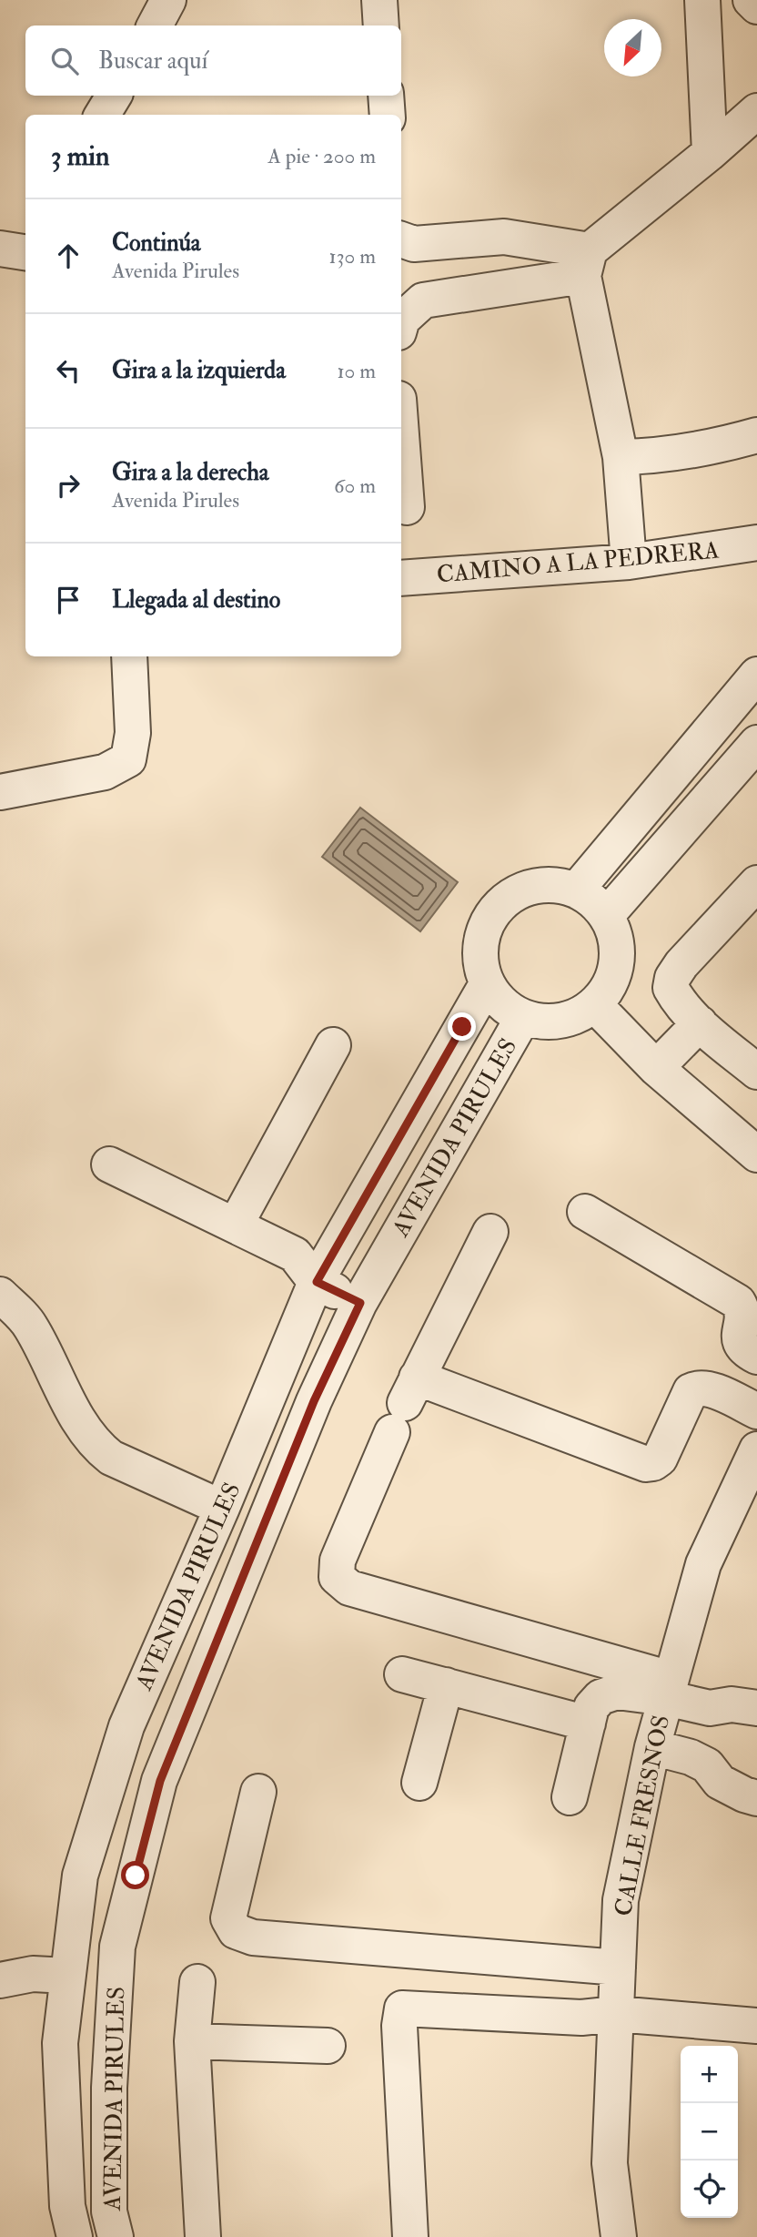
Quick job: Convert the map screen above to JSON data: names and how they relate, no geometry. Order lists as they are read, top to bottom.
{
  "streets": {
    "street": ["CAMINO A LA PEDRERA", "AVENIDA PIRULES", "CALLE FRESNOS"]
  },
  "north": "bottom left",
  "page": {
    "search": "Buscar aquí",
    "heading": ["3 min", "A pie · 200 m"],
    "list": [
      ["Continúa", "Avenida Pirules", "130 m"],
      ["Gira a la izquierda", "10 m"],
      ["Gira a la derecha", "Avenida Pirules", "60 m"],
      "Llegada al destino"
    ],
    "map_buttons": ["+", "−"]
  }
}
